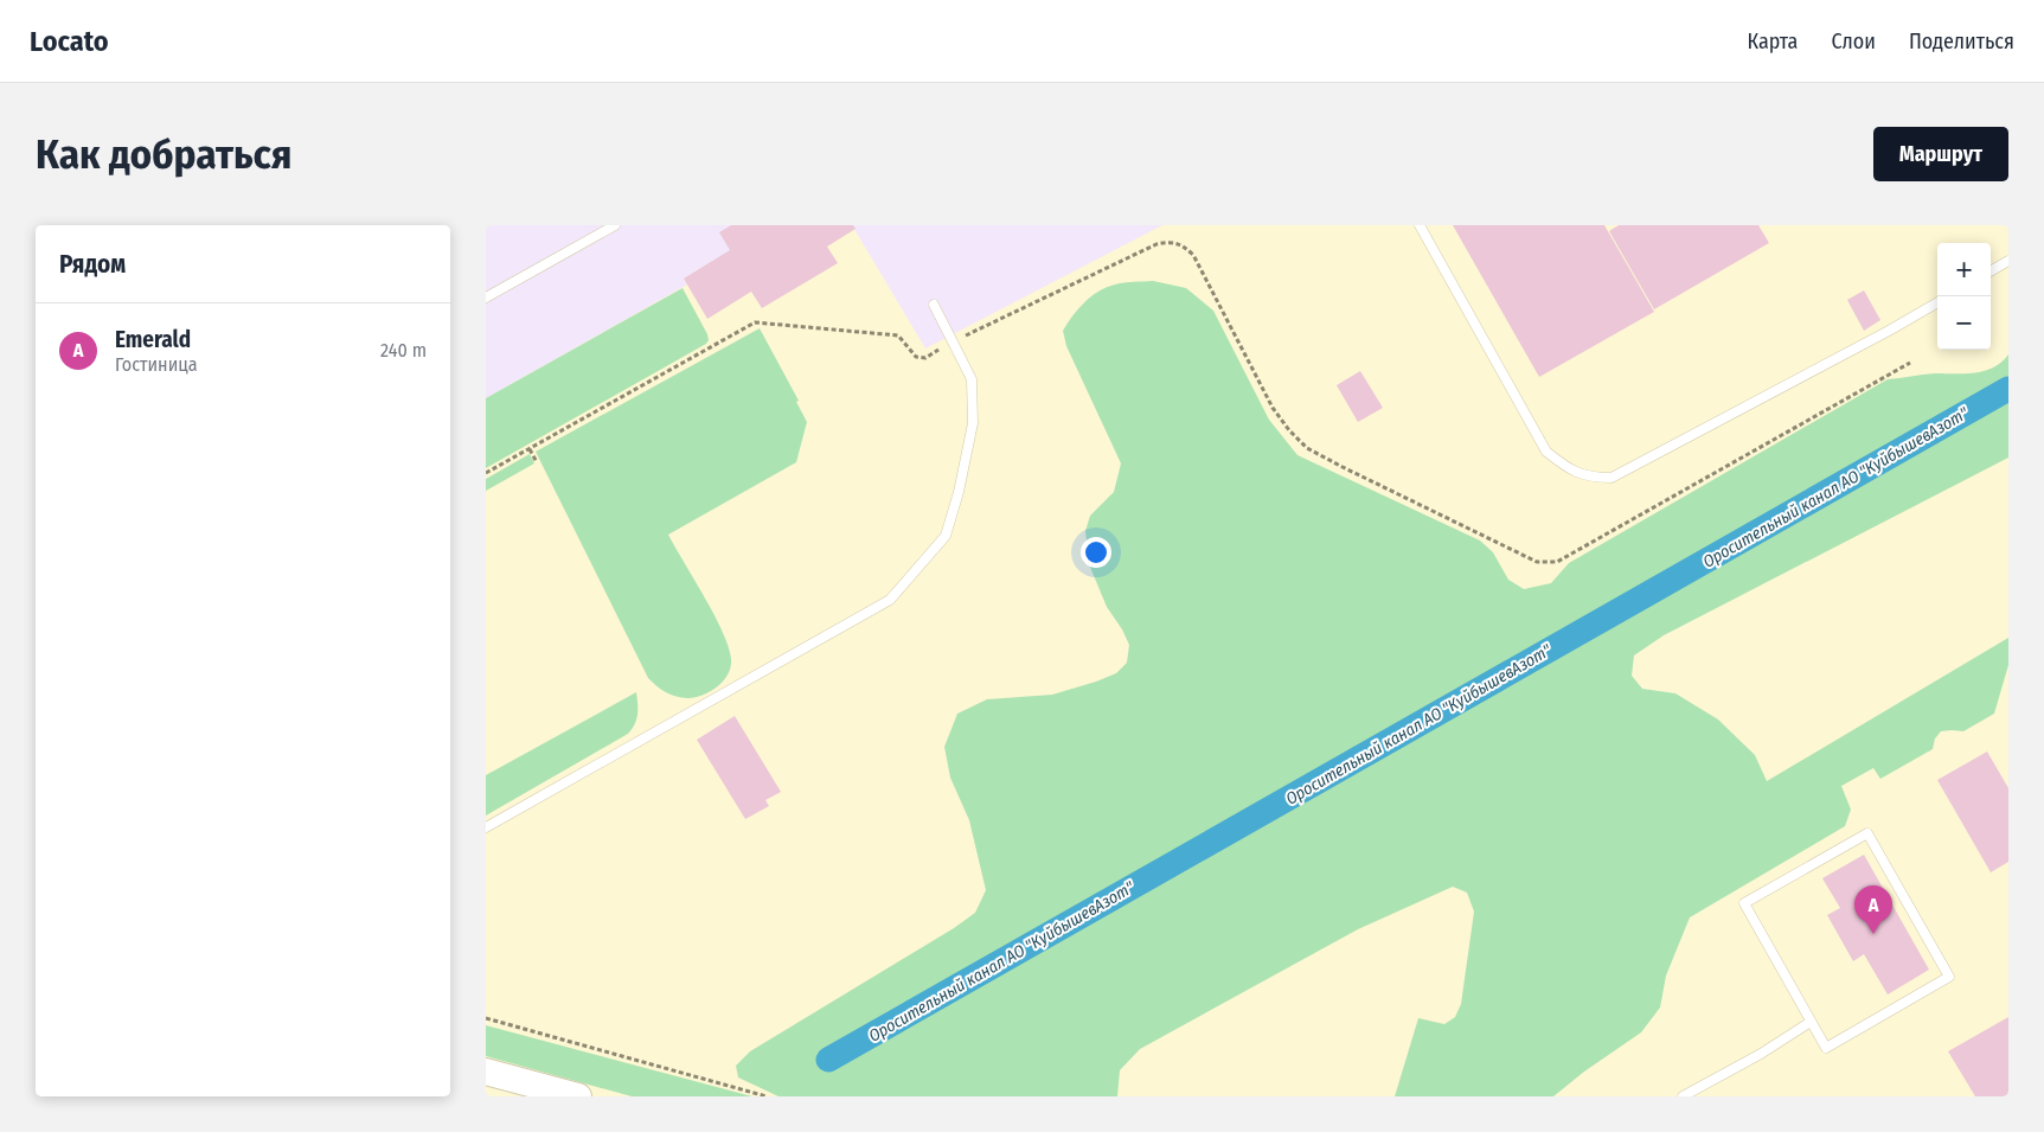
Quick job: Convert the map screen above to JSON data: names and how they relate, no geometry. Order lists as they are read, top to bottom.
{
  "water": ["Оросительный канал АО \"КуйбышевАзот\""],
  "page": {
    "header": "Locato",
    "nav": ["Карта", "Слои", "Поделиться"],
    "buttons": "Маршрут",
    "title": "Как добраться",
    "heading": "Рядом",
    "map_buttons": ["+", "−"],
    "list": [
      {
        "mark": "A",
        "name": "Emerald",
        "note": "Гостиница",
        "value": "240 m"
      }
    ],
    "pins": "A"
  }
}
